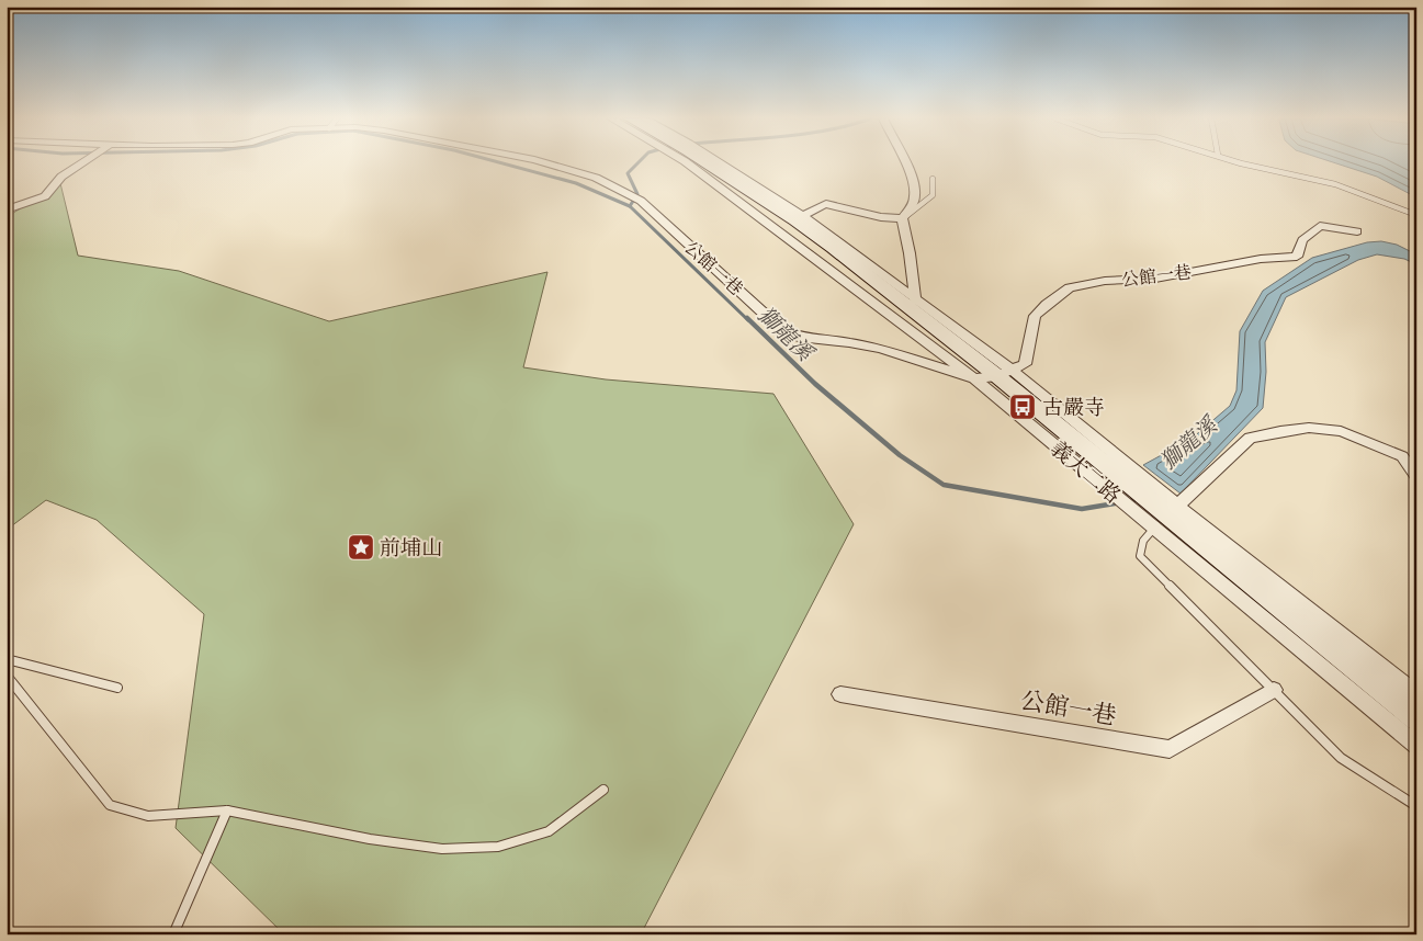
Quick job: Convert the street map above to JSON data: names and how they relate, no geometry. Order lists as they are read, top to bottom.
{
  "streets": {
    "street": ["公館一巷", "義大二路"]
  },
  "crossings": [
    ["公館一巷", "義大二路"]
  ],
  "water": ["獅龍溪"],
  "places": {
    "bus stop": ["古嚴寺"],
    "place": ["前埔山"]
  }
}
